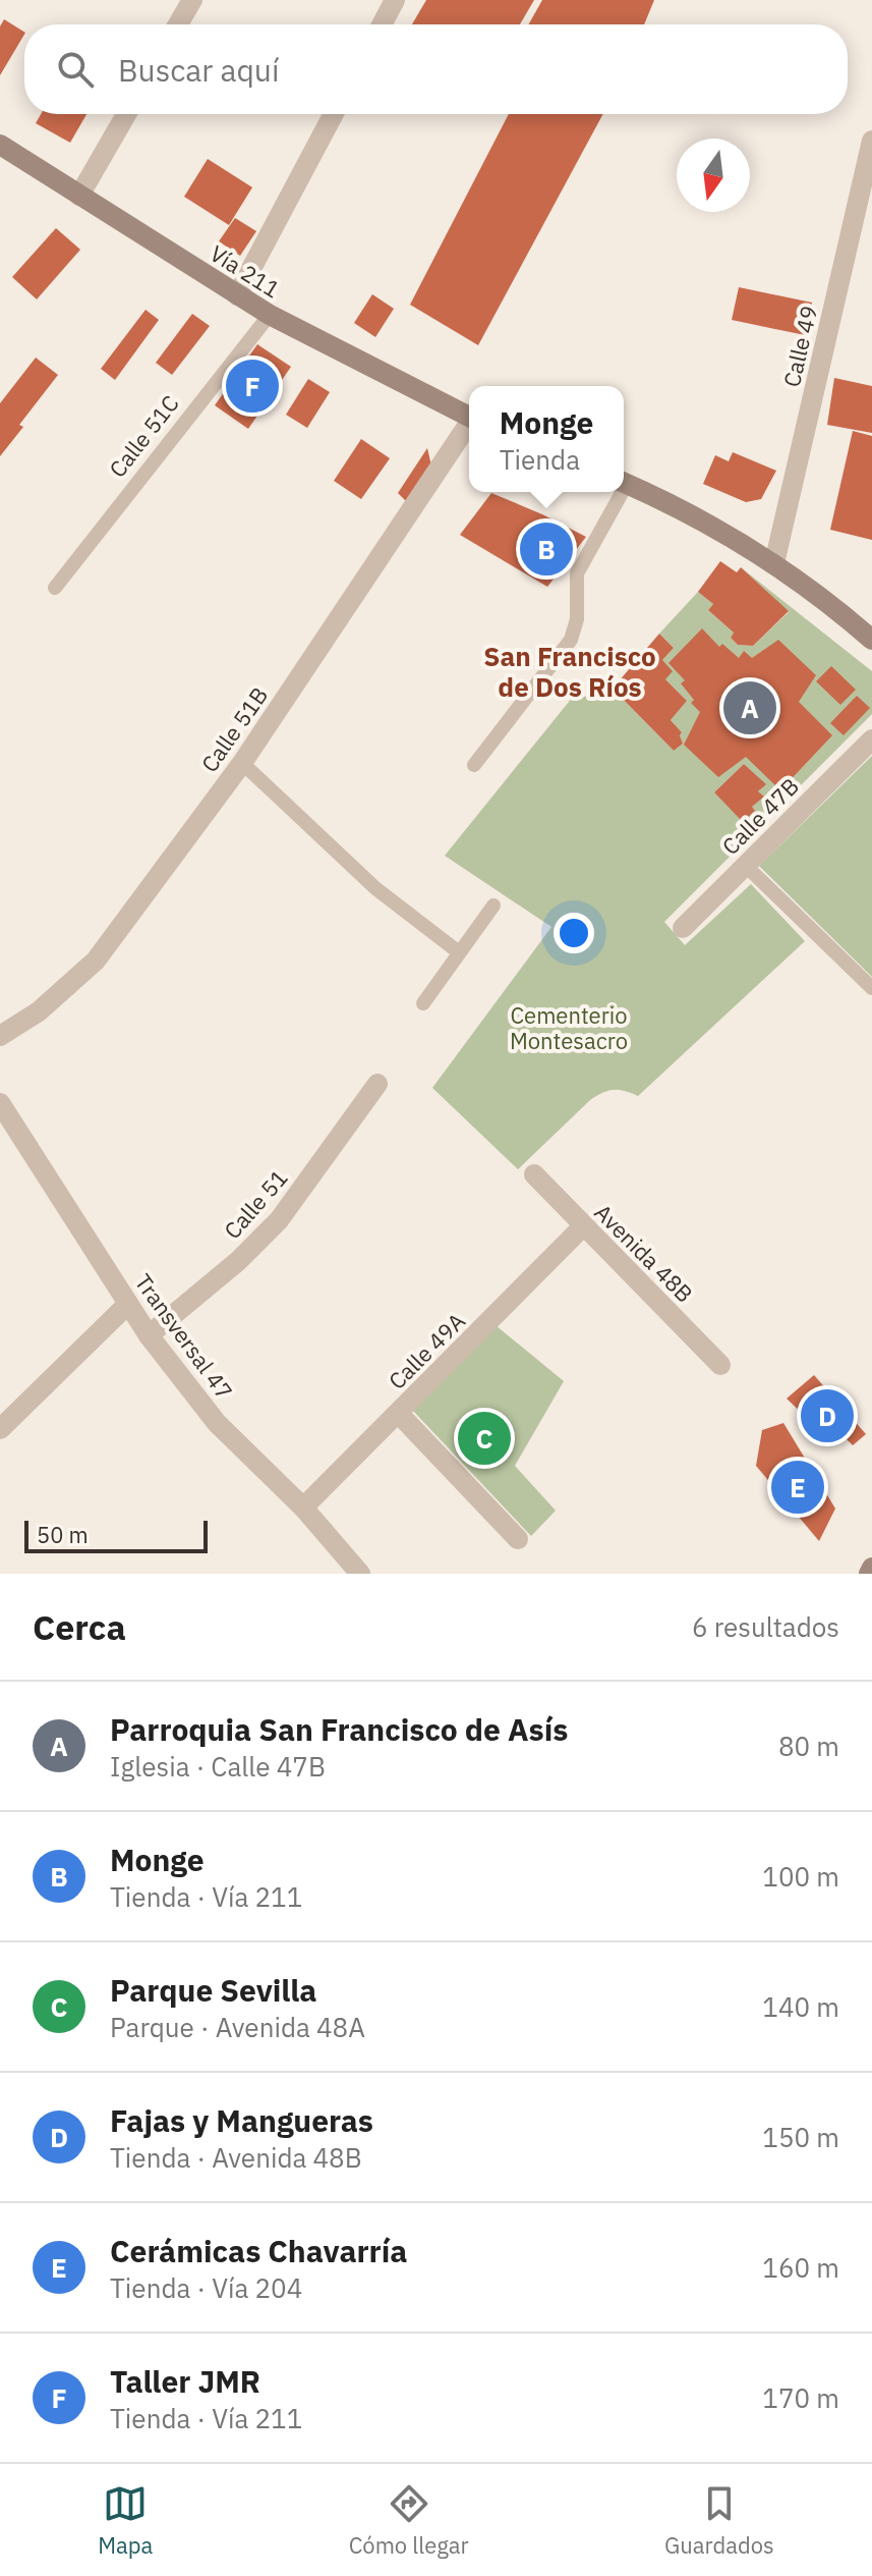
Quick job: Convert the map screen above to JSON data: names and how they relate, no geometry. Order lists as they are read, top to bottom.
{
  "streets": {
    "main road": ["Vía 211"],
    "street": [
      "Calle 49",
      "Calle 51B",
      "Calle 47B",
      "Calle 51",
      "Avenida 48B",
      "Transversal 47",
      "Calle 49A"
    ],
    "lane": ["Calle 51C"]
  },
  "crossings": [
    ["Vía 211", "Calle 51C"],
    ["Calle 51", "Transversal 47"],
    ["Avenida 48B", "Calle 49A"],
    ["Transversal 47", "Calle 49A"]
  ],
  "districts": ["San Francisco de Dos Ríos"],
  "parks": ["Cementerio Montesacro"],
  "scale_bar": "50 m",
  "north": "bottom",
  "page": {
    "search": "Buscar aquí",
    "pins": [
      "F",
      "B",
      "A",
      "D",
      "C",
      "E"
    ],
    "popup": ["Monge", "Tienda"],
    "scale": "50 m",
    "heading": ["Cerca", "6 resultados"],
    "list": [
      {
        "mark": "A",
        "name": "Parroquia San Francisco de Asís",
        "note": "Iglesia · Calle 47B",
        "value": "80 m"
      },
      {
        "mark": "B",
        "name": "Monge",
        "note": "Tienda · Vía 211",
        "value": "100 m"
      },
      {
        "mark": "C",
        "name": "Parque Sevilla",
        "note": "Parque · Avenida 48A",
        "value": "140 m"
      },
      {
        "mark": "D",
        "name": "Fajas y Mangueras",
        "note": "Tienda · Avenida 48B",
        "value": "150 m"
      },
      {
        "mark": "E",
        "name": "Cerámicas Chavarría",
        "note": "Tienda · Vía 204",
        "value": "160 m"
      },
      {
        "mark": "F",
        "name": "Taller JMR",
        "note": "Tienda · Vía 211",
        "value": "170 m"
      }
    ],
    "nav": ["Mapa", "Cómo llegar", "Guardados"]
  }
}
